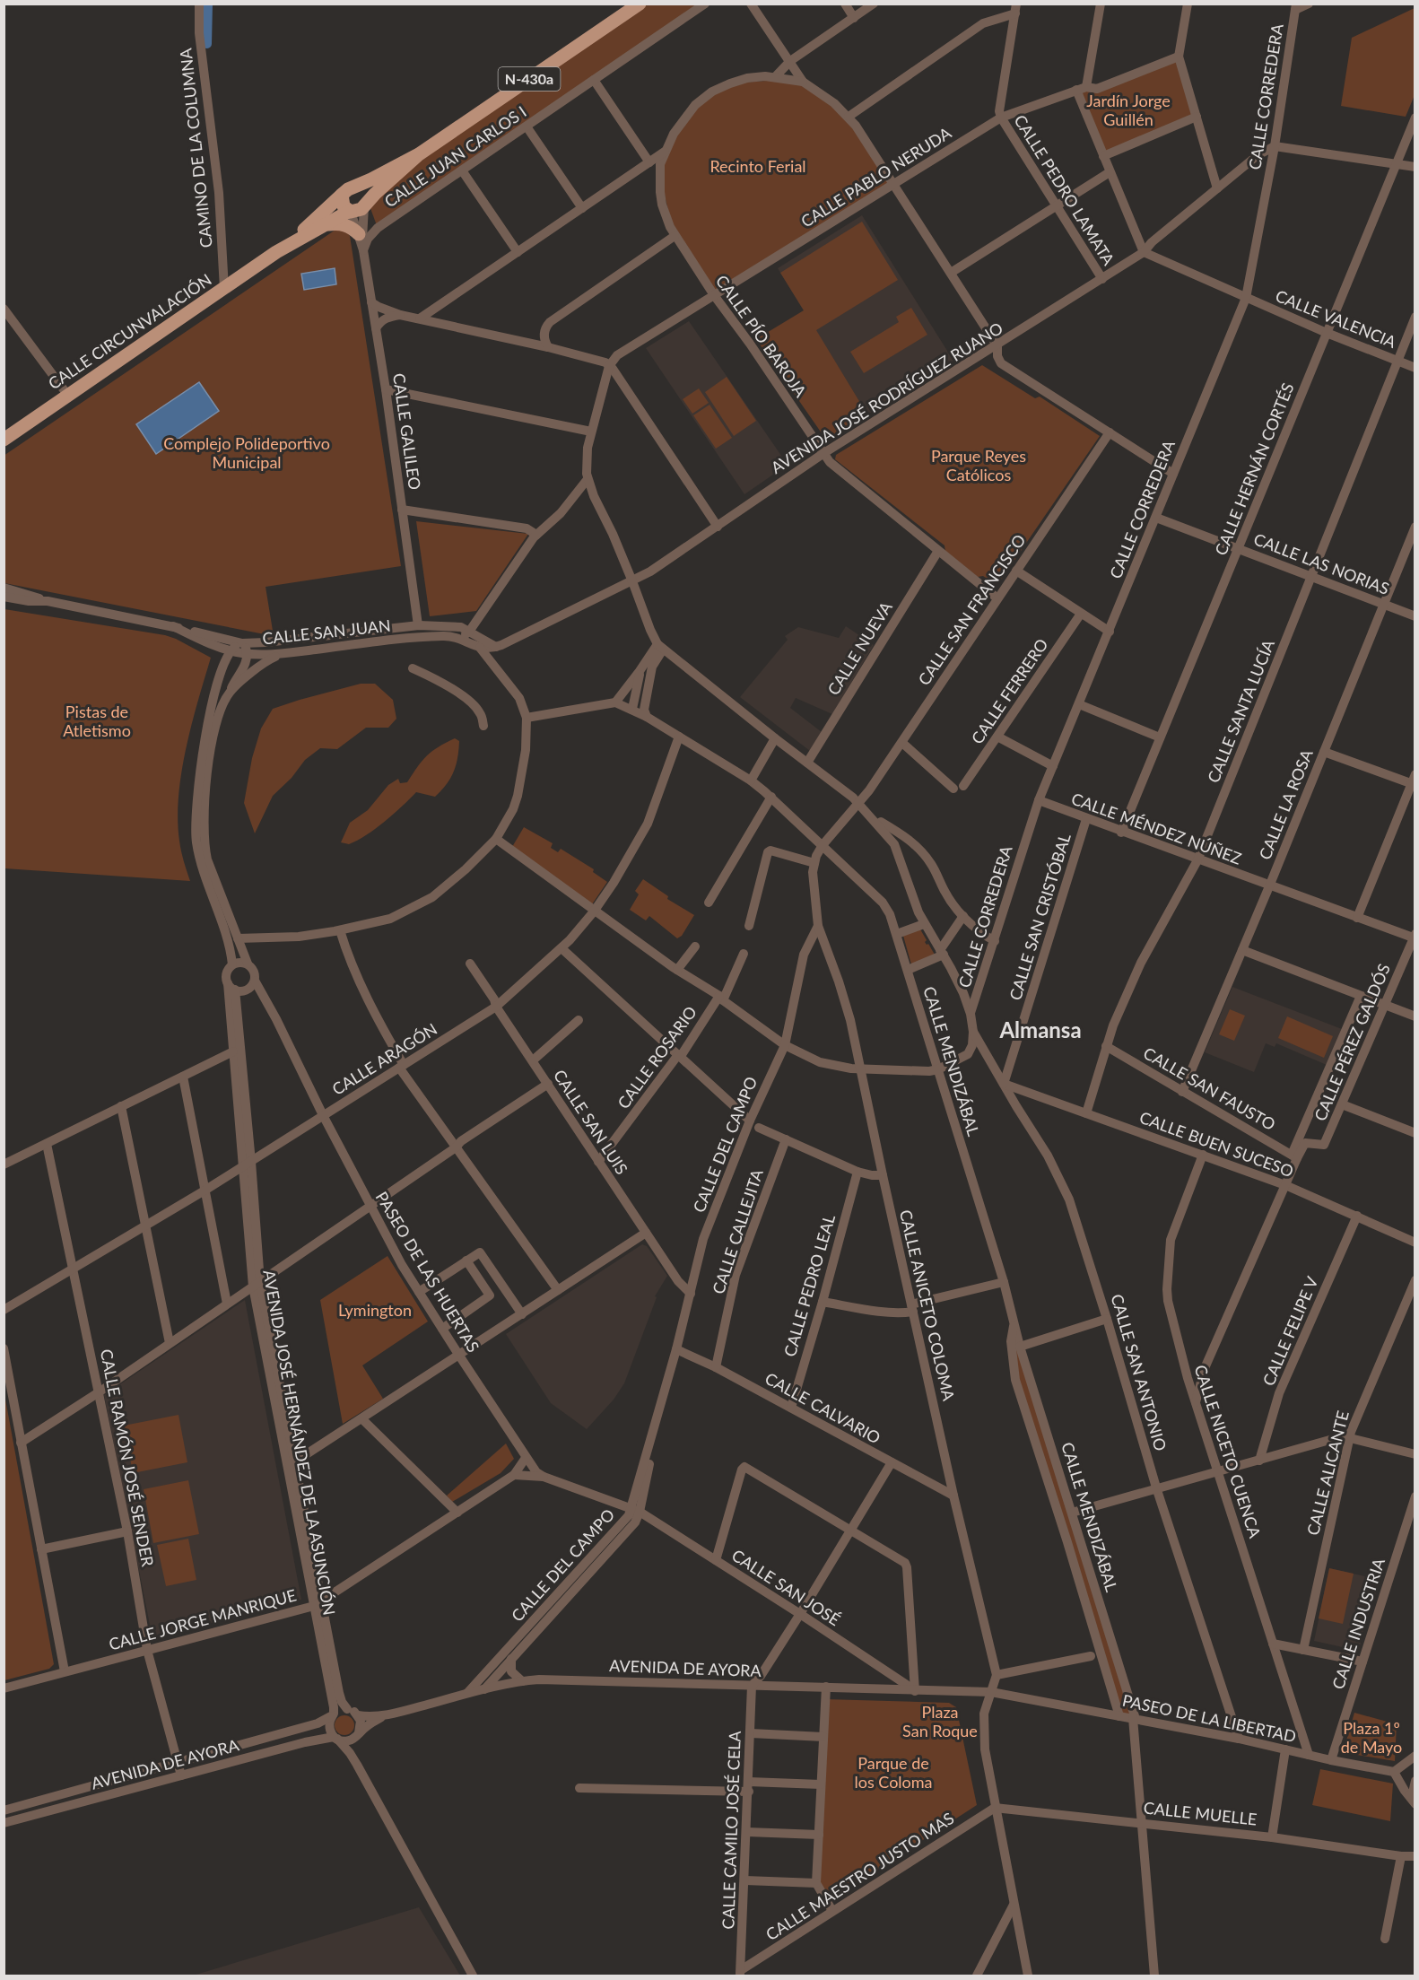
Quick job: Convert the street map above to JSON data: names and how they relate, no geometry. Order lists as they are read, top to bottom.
{
  "streets": {
    "main road": ["N-430a", "CALLE CIRCUNVALACIÓN"],
    "street": [
      "CALLE CORREDERA",
      "CAMINO DE LA COLUMNA",
      "CALLE JUAN CARLOS I",
      "CALLE PABLO NERUDA",
      "CALLE PEDRO LAMATA",
      "CALLE VALENCIA",
      "CALLE PÍO BAROJA",
      "AVENIDA JOSÉ RODRÍGUEZ RUANO",
      "CALLE GALILEO",
      "CALLE HERNÁN CORTÉS",
      "CALLE LAS NORIAS",
      "CALLE SAN FRANCISCO",
      "CALLE SAN JUAN",
      "CALLE NUEVA",
      "CALLE FERRERO",
      "CALLE SANTA LUCÍA",
      "CALLE LA ROSA",
      "CALLE MÉNDEZ NÚÑEZ",
      "CALLE SAN CRISTÓBAL",
      "CALLE PÉREZ GALDÓS",
      "CALLE ROSARIO",
      "CALLE ARAGÓN",
      "CALLE MENDIZÁBAL",
      "CALLE SAN FAUSTO",
      "CALLE SAN LUIS",
      "CALLE DEL CAMPO",
      "CALLE BUEN SUCESO",
      "CALLE CALLEJITA",
      "PASEO DE LAS HUERTAS",
      "CALLE PEDRO LEAL",
      "CALLE ANICETO COLOMA",
      "CALLE FELIPE V",
      "CALLE SAN ANTONIO",
      "CALLE CALVARIO",
      "AVENIDA JOSÉ HERNÁNDEZ DE LA ASUNCIÓN",
      "CALLE NICETO CUENCA",
      "CALLE RAMÓN JOSÉ SENDER",
      "CALLE ALICANTE",
      "CALLE SAN JOSÉ",
      "CALLE JORGE MANRIQUE",
      "CALLE INDUSTRIA",
      "AVENIDA DE AYORA",
      "PASEO DE LA LIBERTAD",
      "CALLE MUELLE",
      "CALLE CAMILO JOSÉ CELA",
      "CALLE MAESTRO JUSTO MAS"
    ]
  },
  "crossings": [
    ["N-430a", "CALLE CIRCUNVALACIÓN"],
    ["N-430a", "CALLE GALILEO"],
    ["CALLE CORREDERA", "CALLE VALENCIA"],
    ["CALLE CORREDERA", "AVENIDA JOSÉ RODRÍGUEZ RUANO"],
    ["CALLE CORREDERA", "CALLE LAS NORIAS"],
    ["CALLE CORREDERA", "CALLE MÉNDEZ NÚÑEZ"],
    ["CAMINO DE LA COLUMNA", "CALLE CIRCUNVALACIÓN"],
    ["CALLE JUAN CARLOS I", "CALLE GALILEO"],
    ["CALLE PABLO NERUDA", "CALLE PEDRO LAMATA"],
    ["CALLE PABLO NERUDA", "CALLE PÍO BAROJA"],
    ["CALLE PEDRO LAMATA", "AVENIDA JOSÉ RODRÍGUEZ RUANO"],
    ["CALLE VALENCIA", "AVENIDA JOSÉ RODRÍGUEZ RUANO"],
    ["CALLE VALENCIA", "CALLE HERNÁN CORTÉS"],
    ["CALLE VALENCIA", "CALLE SANTA LUCÍA"],
    ["CALLE CIRCUNVALACIÓN", "CALLE GALILEO"],
    ["CALLE PÍO BAROJA", "AVENIDA JOSÉ RODRÍGUEZ RUANO"],
    ["CALLE PÍO BAROJA", "CALLE SAN FRANCISCO"],
    ["CALLE PÍO BAROJA", "CALLE NUEVA"],
    ["AVENIDA JOSÉ RODRÍGUEZ RUANO", "CALLE SAN JUAN"],
    ["CALLE GALILEO", "CALLE SAN JUAN"],
    ["CALLE HERNÁN CORTÉS", "CALLE LAS NORIAS"],
    ["CALLE HERNÁN CORTÉS", "CALLE MÉNDEZ NÚÑEZ"],
    ["CALLE LAS NORIAS", "CALLE SANTA LUCÍA"],
    ["CALLE LAS NORIAS", "CALLE LA ROSA"],
    ["CALLE SAN FRANCISCO", "CALLE FERRERO"],
    ["CALLE SAN FRANCISCO", "CALLE MENDIZÁBAL"],
    ["CALLE SAN FRANCISCO", "CALLE ANICETO COLOMA"],
    ["CALLE SANTA LUCÍA", "CALLE MÉNDEZ NÚÑEZ"],
    ["CALLE SANTA LUCÍA", "CALLE SAN FAUSTO"],
    ["CALLE SANTA LUCÍA", "CALLE BUEN SUCESO"],
    ["CALLE LA ROSA", "CALLE MÉNDEZ NÚÑEZ"],
    ["CALLE LA ROSA", "CALLE SAN FAUSTO"],
    ["CALLE MÉNDEZ NÚÑEZ", "CALLE SAN CRISTÓBAL"],
    ["CALLE MÉNDEZ NÚÑEZ", "CALLE PÉREZ GALDÓS"],
    ["CALLE SAN CRISTÓBAL", "CALLE BUEN SUCESO"],
    ["CALLE SAN CRISTÓBAL", "CALLE SAN ANTONIO"],
    ["CALLE PÉREZ GALDÓS", "CALLE SAN FAUSTO"],
    ["CALLE ROSARIO", "CALLE SAN LUIS"],
    ["CALLE ARAGÓN", "CALLE MENDIZÁBAL"],
    ["CALLE ARAGÓN", "CALLE SAN LUIS"],
    ["CALLE ARAGÓN", "PASEO DE LAS HUERTAS"],
    ["CALLE ARAGÓN", "AVENIDA JOSÉ HERNÁNDEZ DE LA ASUNCIÓN"],
    ["CALLE ARAGÓN", "CALLE RAMÓN JOSÉ SENDER"],
    ["CALLE MENDIZÁBAL", "PASEO DE LA LIBERTAD"],
    ["CALLE MENDIZÁBAL", "CALLE MUELLE"],
    ["CALLE SAN LUIS", "CALLE DEL CAMPO"],
    ["CALLE DEL CAMPO", "PASEO DE LAS HUERTAS"],
    ["CALLE DEL CAMPO", "CALLE ANICETO COLOMA"],
    ["CALLE DEL CAMPO", "CALLE CALVARIO"],
    ["CALLE DEL CAMPO", "CALLE SAN JOSÉ"],
    ["CALLE DEL CAMPO", "AVENIDA DE AYORA"],
    ["CALLE BUEN SUCESO", "CALLE FELIPE V"],
    ["CALLE BUEN SUCESO", "CALLE SAN ANTONIO"],
    ["CALLE BUEN SUCESO", "CALLE NICETO CUENCA"],
    ["CALLE CALLEJITA", "CALLE CALVARIO"],
    ["PASEO DE LAS HUERTAS", "AVENIDA JOSÉ HERNÁNDEZ DE LA ASUNCIÓN"],
    ["PASEO DE LAS HUERTAS", "CALLE SAN JOSÉ"],
    ["PASEO DE LAS HUERTAS", "CALLE JORGE MANRIQUE"],
    ["CALLE PEDRO LEAL", "CALLE CALVARIO"],
    ["CALLE ANICETO COLOMA", "CALLE CALVARIO"],
    ["CALLE SAN ANTONIO", "PASEO DE LA LIBERTAD"],
    ["AVENIDA JOSÉ HERNÁNDEZ DE LA ASUNCIÓN", "CALLE JORGE MANRIQUE"],
    ["AVENIDA JOSÉ HERNÁNDEZ DE LA ASUNCIÓN", "AVENIDA DE AYORA"],
    ["CALLE NICETO CUENCA", "PASEO DE LA LIBERTAD"],
    ["CALLE RAMÓN JOSÉ SENDER", "CALLE JORGE MANRIQUE"],
    ["CALLE RAMÓN JOSÉ SENDER", "AVENIDA DE AYORA"],
    ["CALLE SAN JOSÉ", "AVENIDA DE AYORA"],
    ["CALLE INDUSTRIA", "PASEO DE LA LIBERTAD"],
    ["AVENIDA DE AYORA", "PASEO DE LA LIBERTAD"],
    ["AVENIDA DE AYORA", "CALLE CAMILO JOSÉ CELA"],
    ["CALLE MUELLE", "CALLE MAESTRO JUSTO MAS"],
    ["CALLE CAMILO JOSÉ CELA", "CALLE MAESTRO JUSTO MAS"]
  ],
  "districts": ["Almansa"],
  "parks": [
    "Jardín Jorge Guillén",
    "Recinto Ferial",
    "Complejo Polideportivo Municipal",
    "Parque Reyes Católicos",
    "Pistas de Atletismo",
    "Lymington",
    "Plaza San Roque",
    "Plaza 1º de Mayo",
    "Parque de los Coloma"
  ]
}
